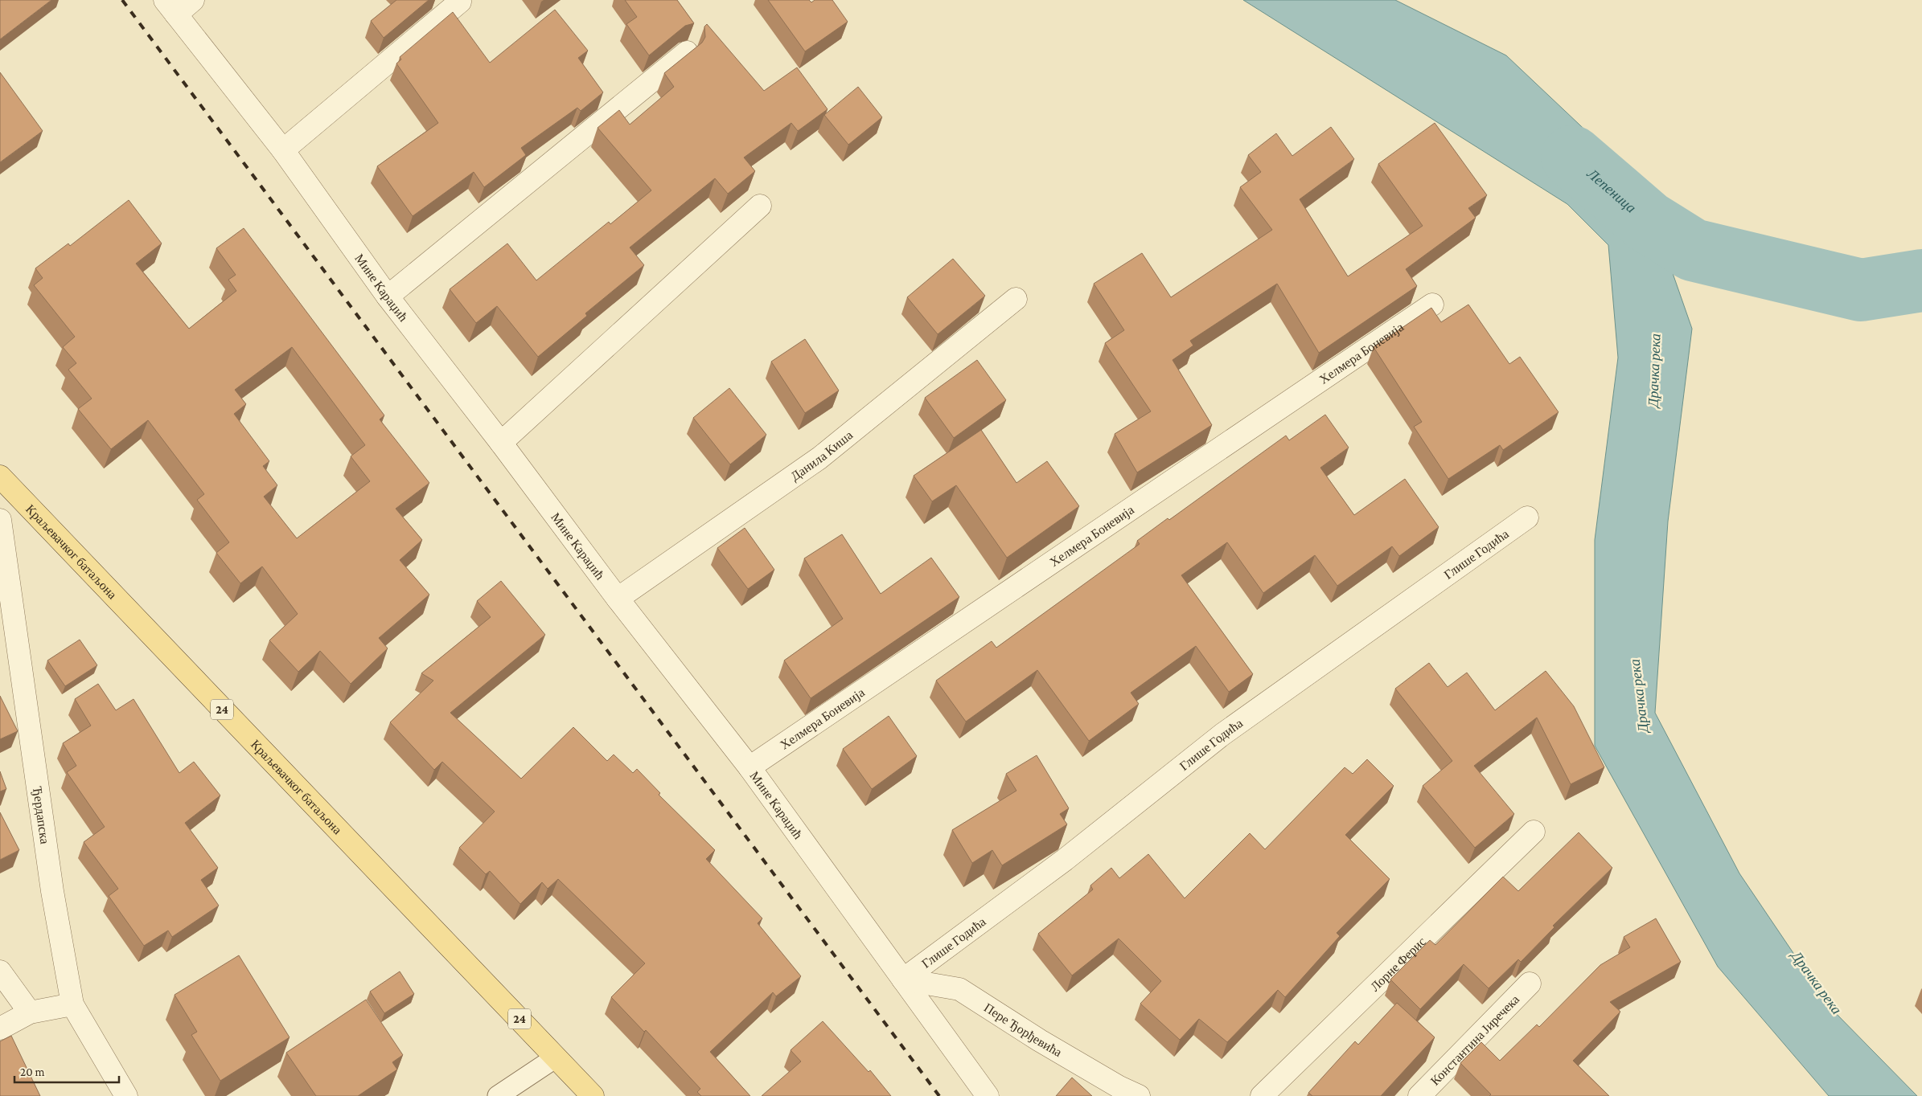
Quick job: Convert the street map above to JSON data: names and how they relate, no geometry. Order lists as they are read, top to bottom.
{
  "streets": {
    "main road": ["Краљевачког батаљона", "24"],
    "street": [
      "Мине Караџић",
      "Хелмера Боневија",
      "Данила Киша",
      "Глише Годића",
      "Ђердапска",
      "Лорне Ферис",
      "Пере Ђорђевића",
      "Константина Јиречека"
    ]
  },
  "crossings": [
    ["Мине Караџић", "Хелмера Боневија"],
    ["Мине Караџић", "Данила Киша"],
    ["Мине Караџић", "Глише Годића"],
    ["Мине Караџић", "Пере Ђорђевића"],
    ["Глише Годића", "Пере Ђорђевића"]
  ],
  "water": ["Лепеница", "Драчка река"],
  "scale_bar": "20 m"
}
